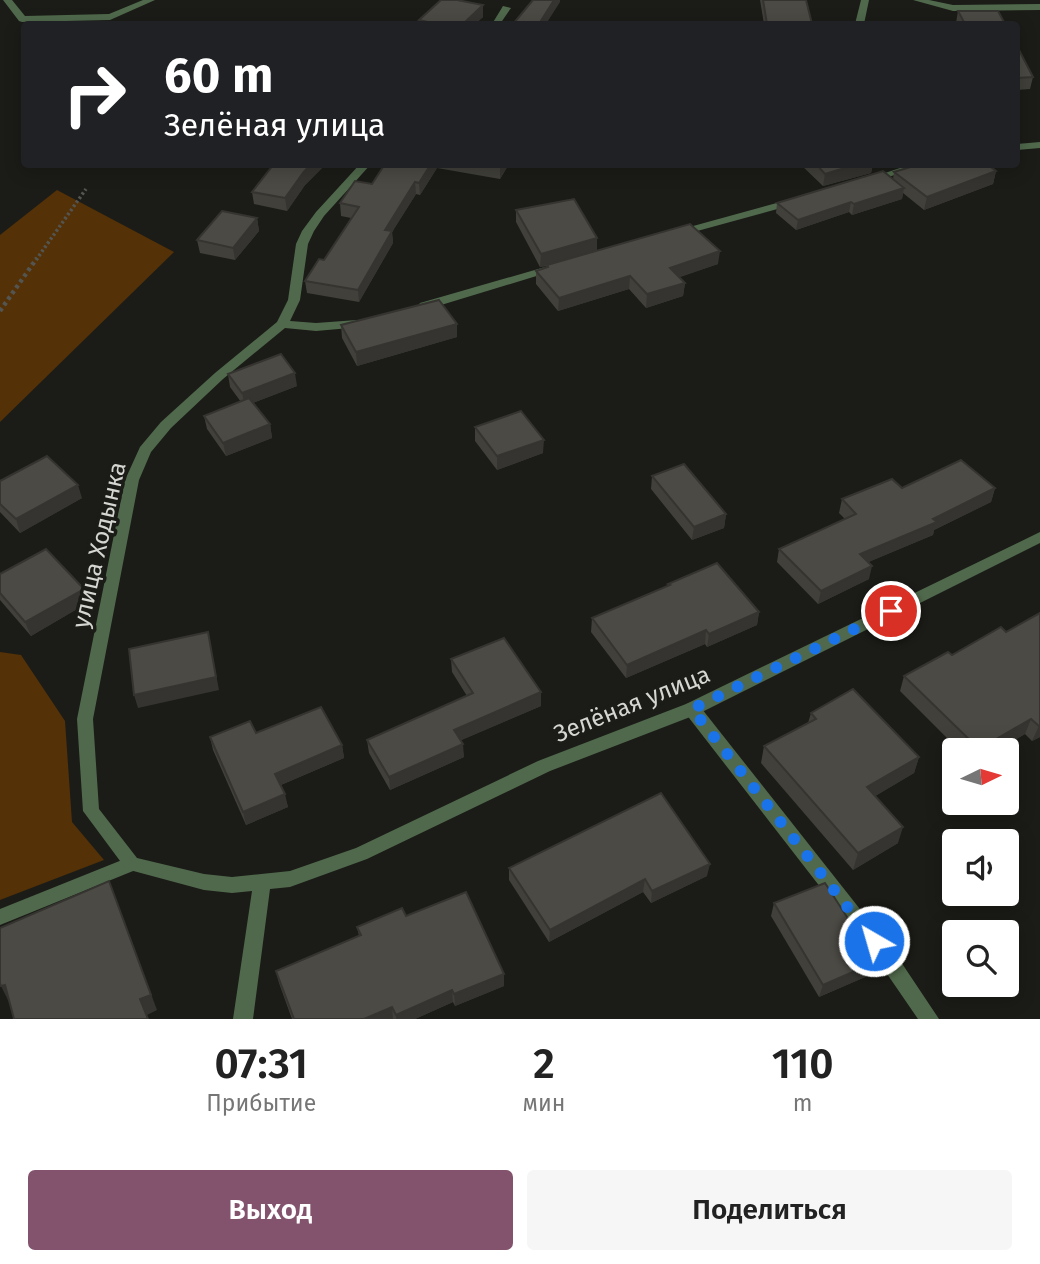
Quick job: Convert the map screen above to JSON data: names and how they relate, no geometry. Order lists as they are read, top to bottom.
{
  "streets": {
    "street": ["улица Ходынка", "Зелёная улица"]
  },
  "crossings": [
    ["улица Ходынка", "Зелёная улица"]
  ],
  "north": "right",
  "page": {
    "turn": ["60 m", "Зелёная улица"],
    "eta": [
      "07:31",
      "Прибытие",
      "2",
      "мин",
      "110",
      "m"
    ],
    "buttons": ["Выход", "Поделиться"]
  }
}
